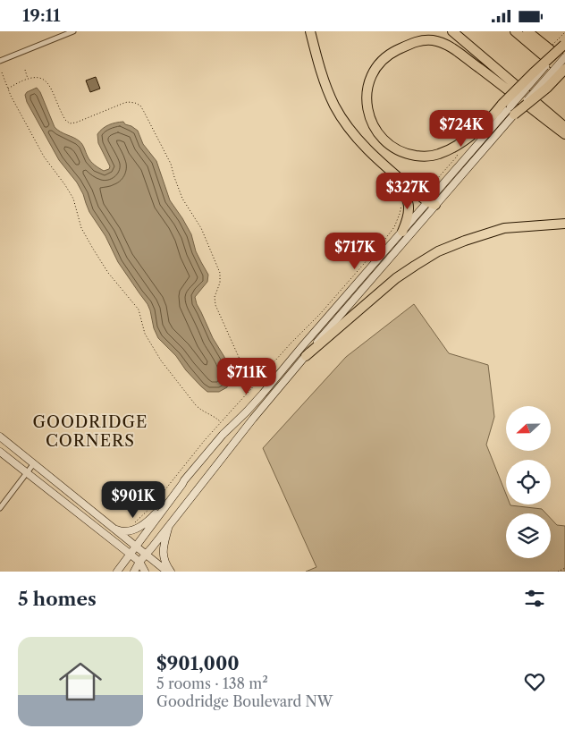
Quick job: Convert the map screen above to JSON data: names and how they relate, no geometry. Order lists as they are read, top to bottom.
{
  "districts": ["GOODRIDGE CORNERS"],
  "north": "left",
  "page": {
    "status": "19:11",
    "price": [
      "$724K",
      "$327K",
      "$717K",
      "$711K",
      "$901K"
    ],
    "heading": "5 homes",
    "list": [
      {
        "name": "$901,000",
        "note": "5 rooms · 138 m² · Goodridge Boulevard NW"
      }
    ]
  }
}
